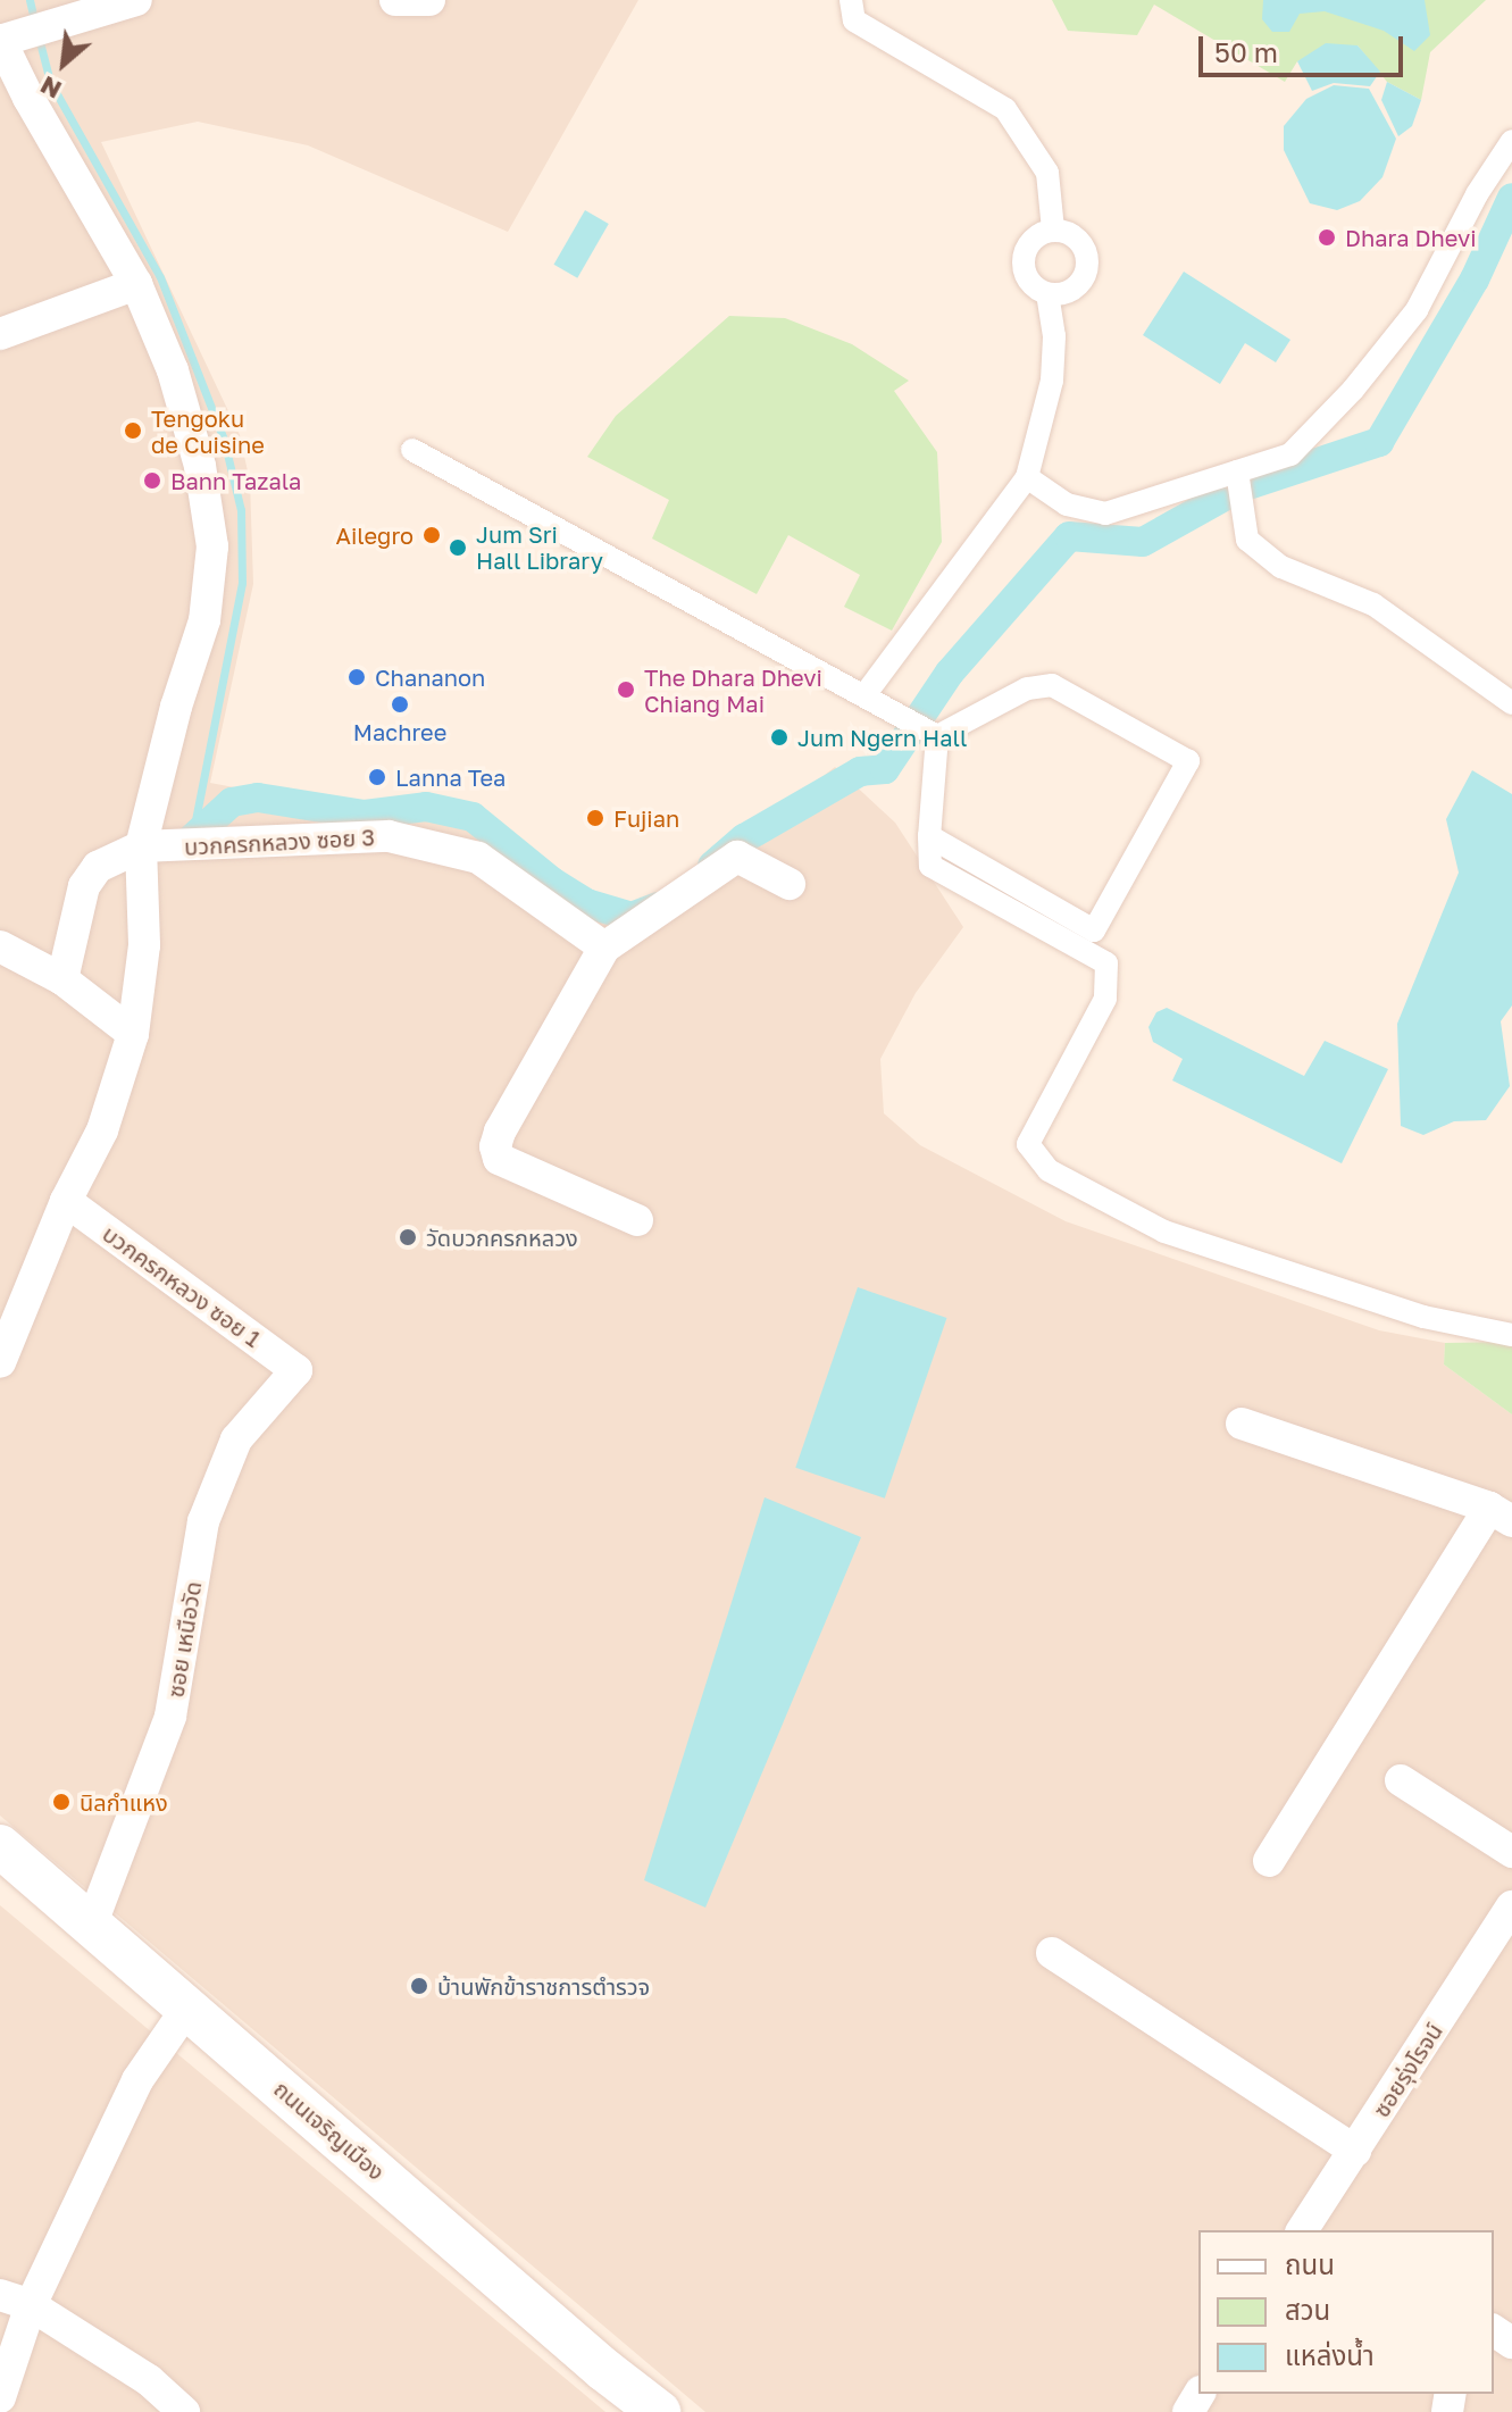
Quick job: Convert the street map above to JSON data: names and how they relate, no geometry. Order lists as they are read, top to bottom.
{
  "streets": {
    "main road": ["ถนนเจริญเมือง"],
    "street": [
      "บวกครกหลวง ซอย 3",
      "บวกครกหลวง ซอย 1",
      "ซอย เหนือวัด",
      "ซอยรุ่งโรจน์"
    ]
  },
  "crossings": [
    ["บวกครกหลวง ซอย 1", "ซอย เหนือวัด"],
    ["ซอย เหนือวัด", "ถนนเจริญเมือง"]
  ],
  "places": [
    "Dhara Dhevi",
    "Tengoku de Cuisine",
    "Bann Tazala",
    "Ailegro",
    "Jum Sri Hall Library",
    "Chananon",
    "The Dhara Dhevi Chiang Mai",
    "Machree",
    "Jum Ngern Hall",
    "Lanna Tea",
    "Fujian",
    "วัดบวกครกหลวง",
    "นิลกําแหง",
    "บ้านพักข้าราชการตำรวจ"
  ],
  "legend": ["ถนน", "สวน", "แหล่งน้ำ"],
  "scale_bar": "50 m",
  "north": "bottom left"
}
